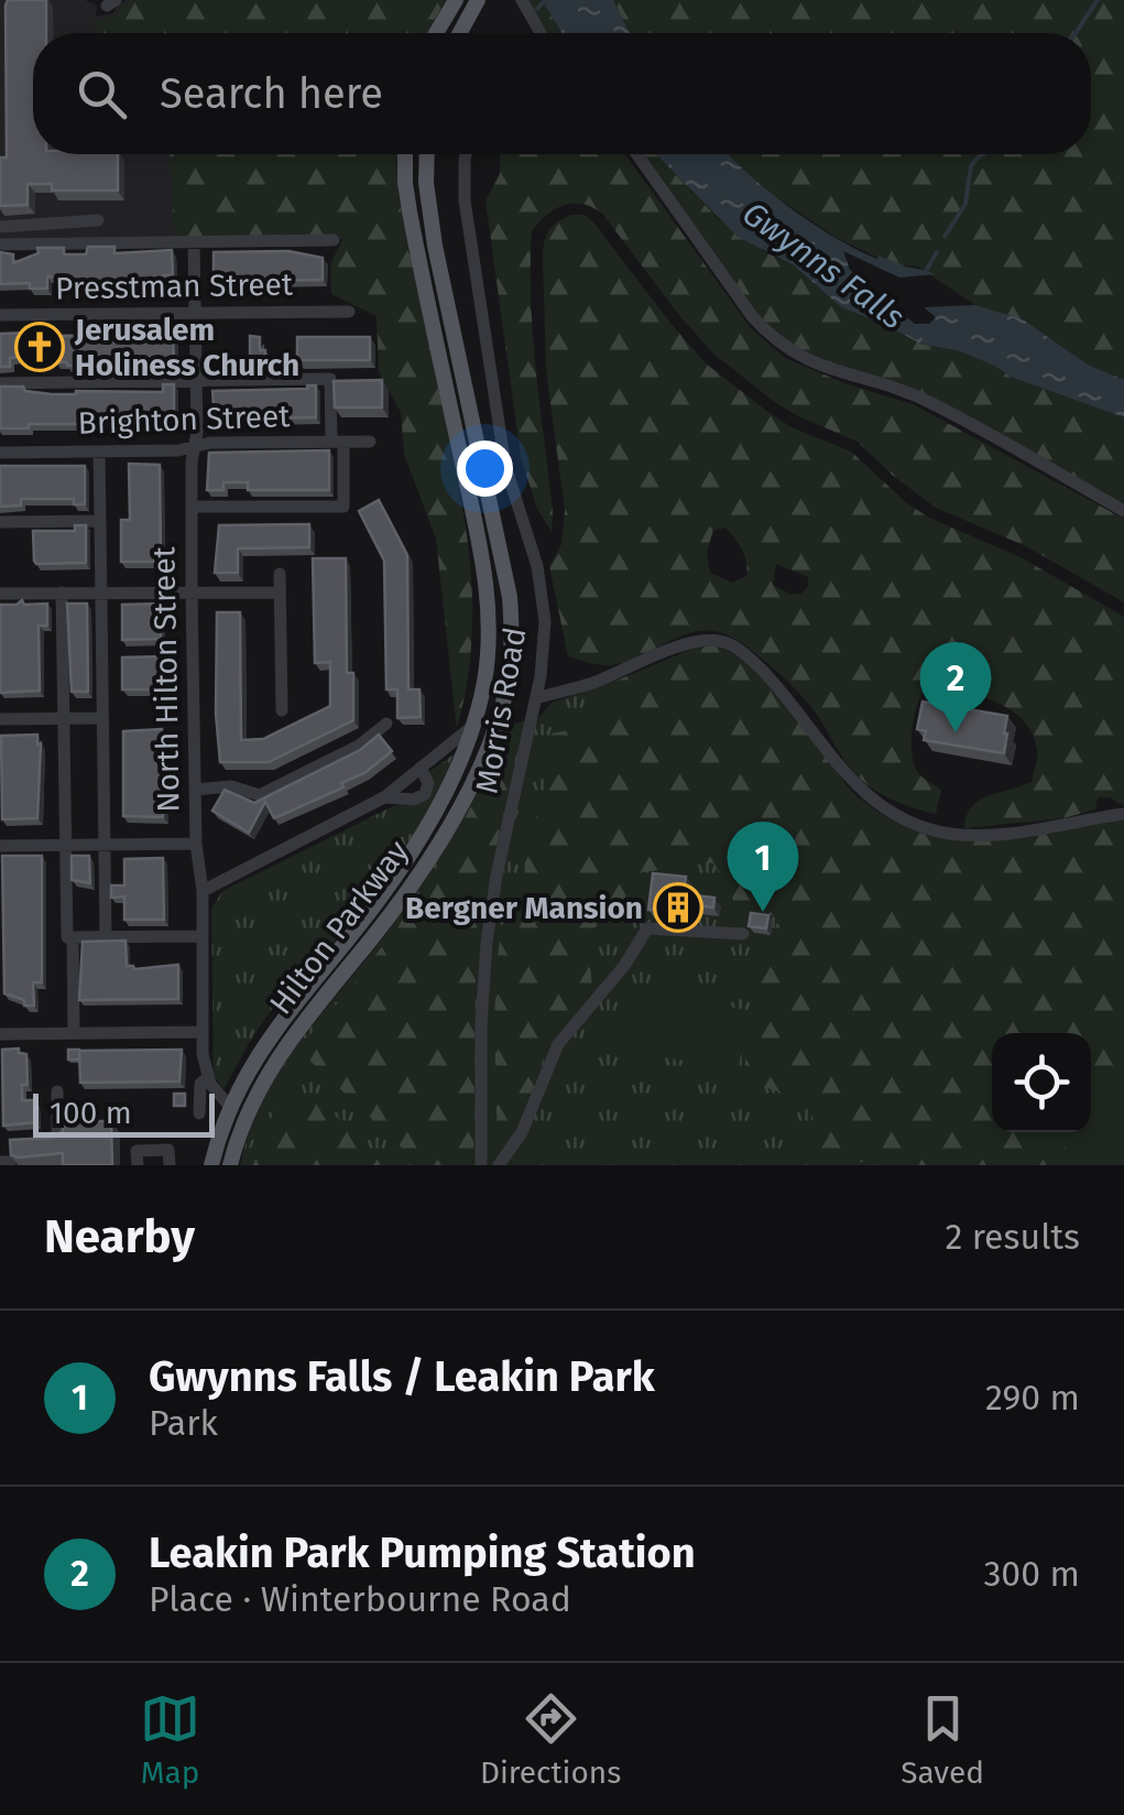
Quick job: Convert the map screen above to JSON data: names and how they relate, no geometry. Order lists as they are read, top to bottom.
{
  "streets": {
    "main road": ["Hilton Parkway"],
    "street": [
      "Presstman Street",
      "Brighton Street",
      "North Hilton Street",
      "Morris Road"
    ]
  },
  "crossings": [
    ["Presstman Street", "North Hilton Street"],
    ["Brighton Street", "North Hilton Street"],
    ["North Hilton Street", "Hilton Parkway"]
  ],
  "water": ["Gwynns Falls"],
  "places": {
    "church": ["Jerusalem Holiness Church"],
    "building": ["Bergner Mansion"]
  },
  "scale_bar": "100 m",
  "page": {
    "search": "Search here",
    "pins": ["2", "1"],
    "scale": "100 m",
    "heading": ["Nearby", "2 results"],
    "list": [
      {
        "mark": "1",
        "name": "Gwynns Falls / Leakin Park",
        "note": "Park",
        "value": "290 m"
      },
      {
        "mark": "2",
        "name": "Leakin Park Pumping Station",
        "note": "Place · Winterbourne Road",
        "value": "300 m"
      }
    ],
    "nav": ["Map", "Directions", "Saved"]
  }
}
